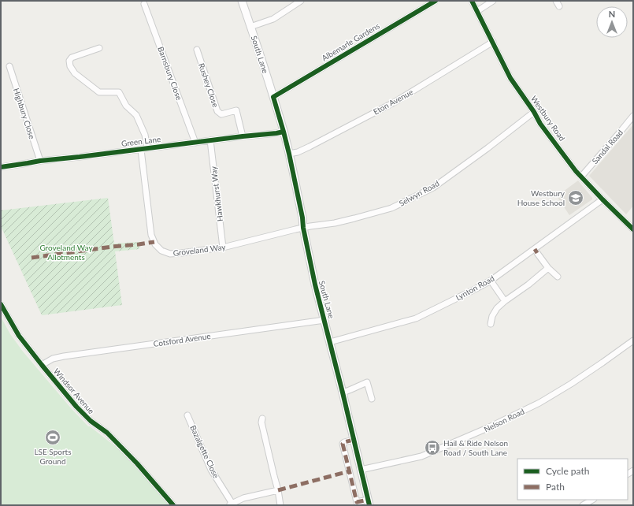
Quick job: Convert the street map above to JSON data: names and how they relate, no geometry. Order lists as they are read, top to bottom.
{
  "streets": {
    "street": [
      "Albemarle Gardens",
      "South Lane",
      "Barnsbury Close",
      "Rushey Close",
      "Eton Avenue",
      "Highbury Close",
      "Westbury Road",
      "Green Lane",
      "Sandal Road",
      "Selwyn Road",
      "Hawkhurst Way",
      "Groveland Way",
      "Lynton Road",
      "Cotsford Avenue",
      "Windsor Avenue",
      "Nelson Road",
      "Bazalgette Close"
    ]
  },
  "crossings": [
    ["Albemarle Gardens", "South Lane"],
    ["South Lane", "Eton Avenue"],
    ["South Lane", "Green Lane"],
    ["South Lane", "Selwyn Road"],
    ["South Lane", "Groveland Way"],
    ["South Lane", "Lynton Road"],
    ["South Lane", "Cotsford Avenue"],
    ["South Lane", "Nelson Road"],
    ["Barnsbury Close", "Green Lane"],
    ["Rushey Close", "Green Lane"],
    ["Eton Avenue", "Westbury Road"],
    ["Highbury Close", "Green Lane"],
    ["Westbury Road", "Sandal Road"],
    ["Westbury Road", "Selwyn Road"],
    ["Westbury Road", "Lynton Road"],
    ["Green Lane", "Hawkhurst Way"],
    ["Green Lane", "Groveland Way"],
    ["Selwyn Road", "Groveland Way"],
    ["Hawkhurst Way", "Groveland Way"],
    ["Cotsford Avenue", "Windsor Avenue"]
  ],
  "parks": ["Groveland Way Allotments"],
  "places": {
    "school or university": ["Westbury House School"],
    "sports": ["LSE Sports Ground"],
    "bus stop": ["Hail & Ride Nelson Road / South Lane"]
  },
  "legend": ["Cycle path", "Path"],
  "north": "top"
}
